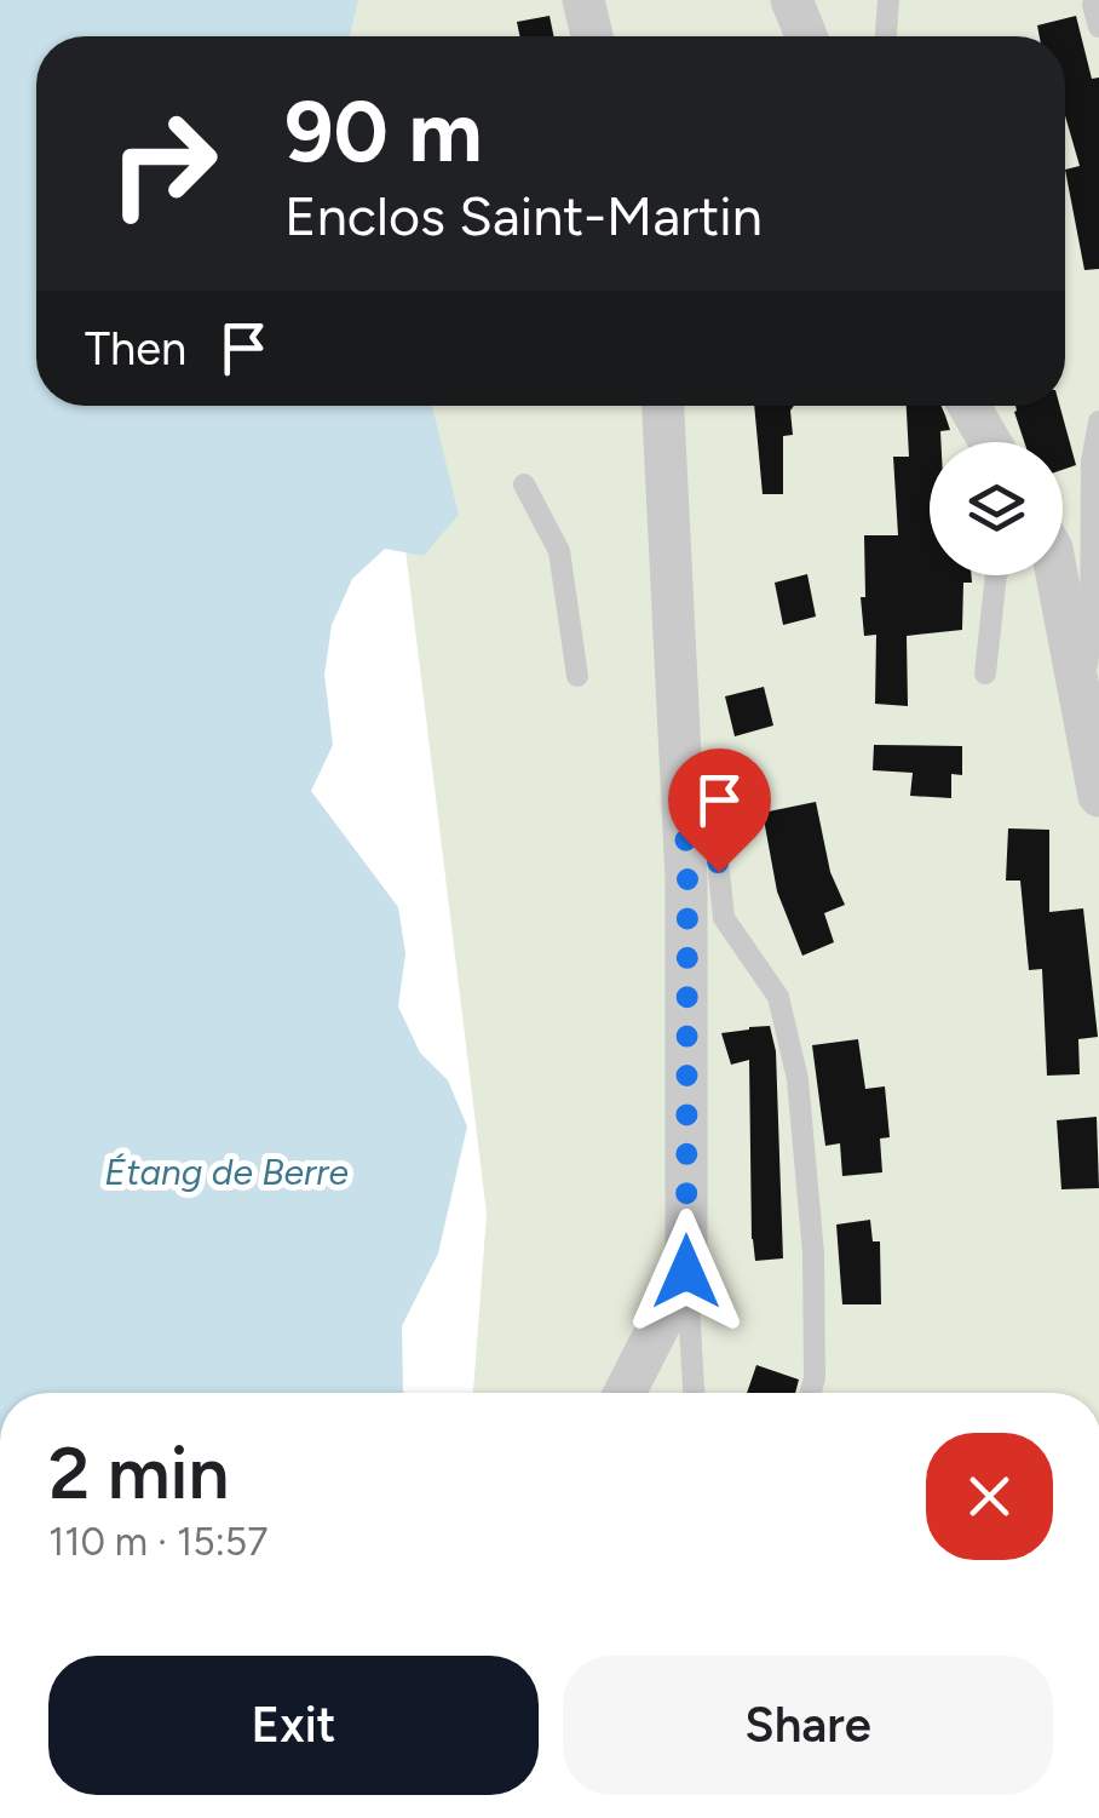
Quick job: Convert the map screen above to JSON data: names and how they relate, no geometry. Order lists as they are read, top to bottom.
{
  "water": ["Étang de Berre"],
  "page": {
    "turn": ["90 m", "Enclos Saint-Martin"],
    "then": "Then",
    "heading": ["2 min", "110 m · 15:57"],
    "buttons": ["Exit", "Share"]
  }
}
